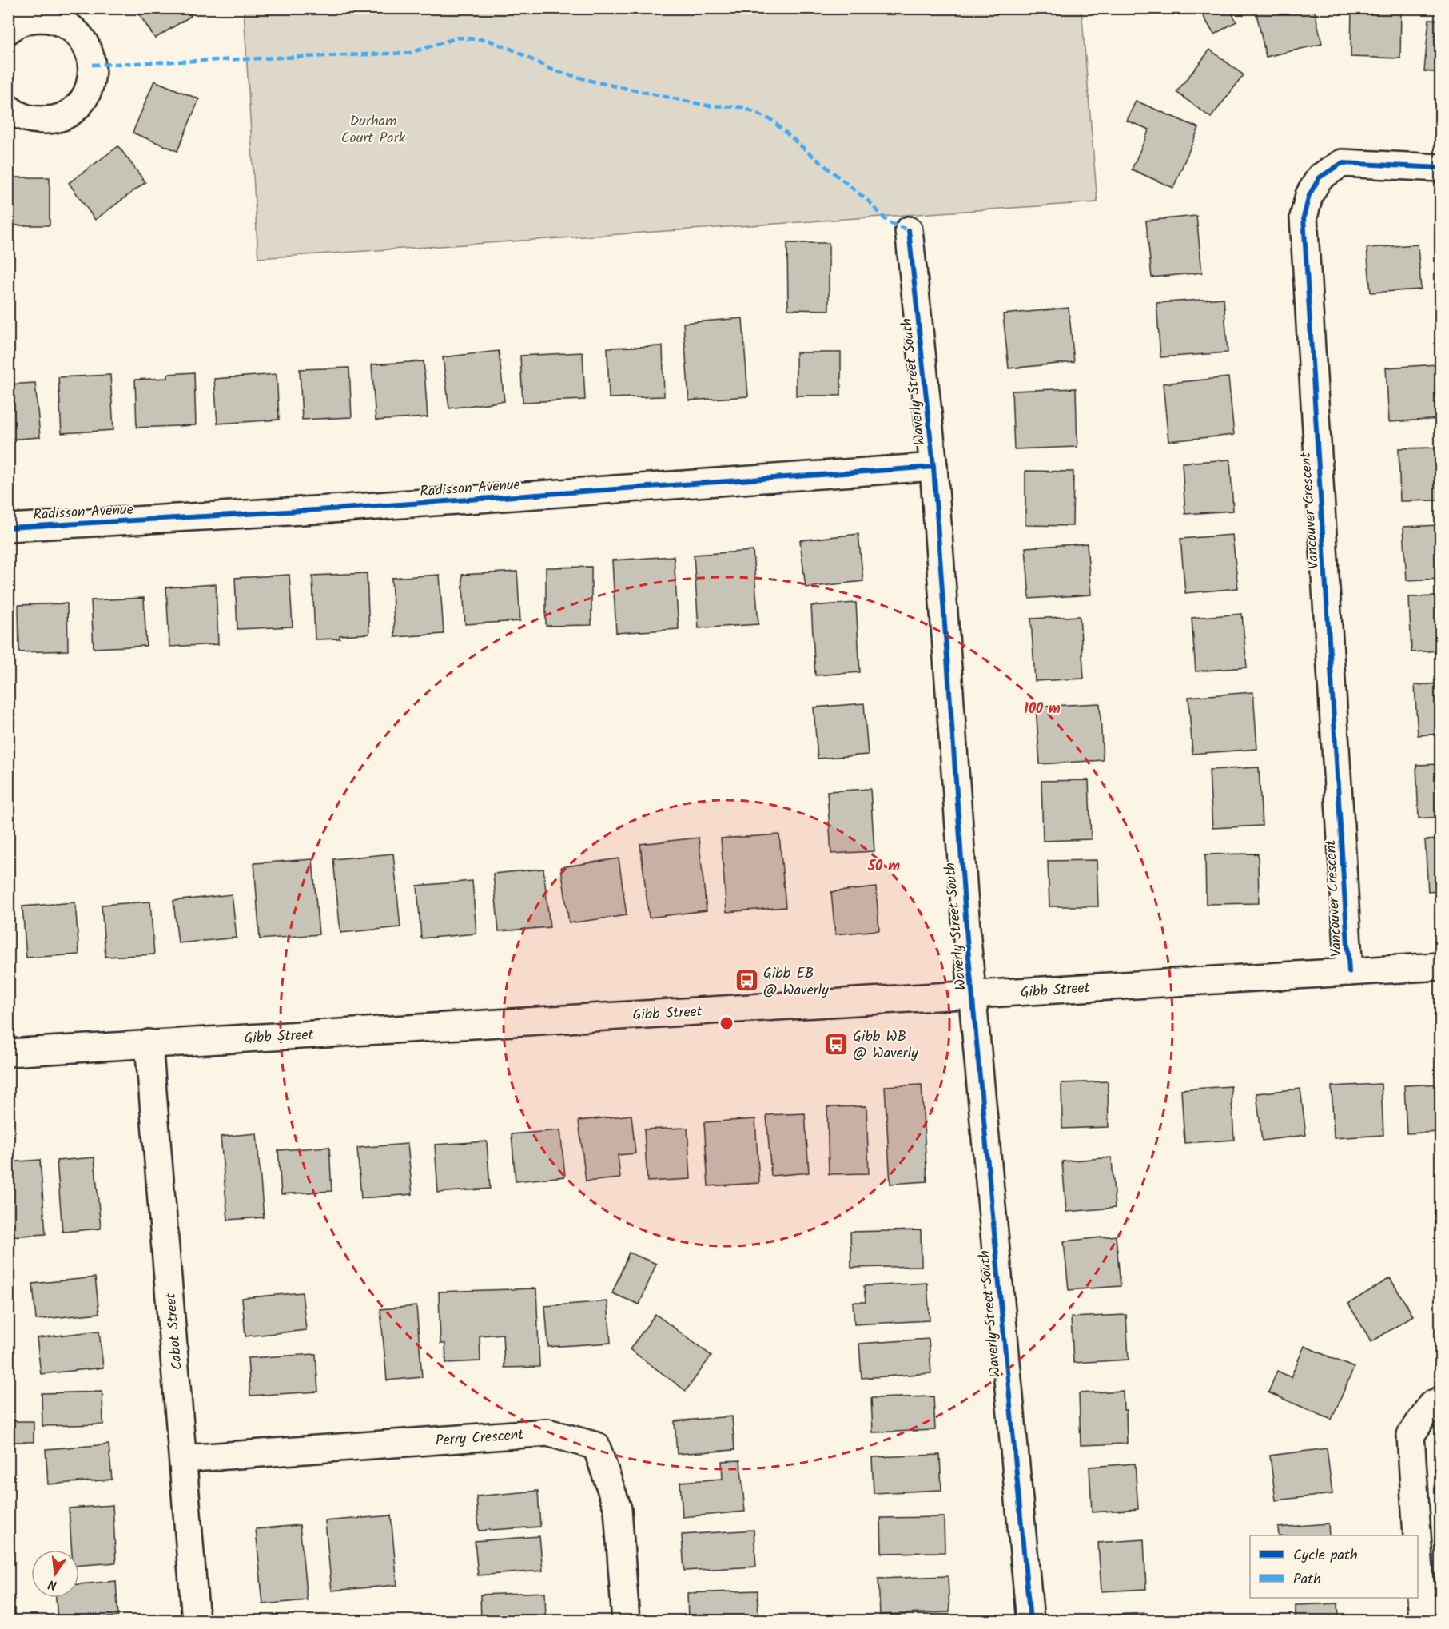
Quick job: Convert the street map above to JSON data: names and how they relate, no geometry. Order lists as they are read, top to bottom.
{
  "streets": {
    "street": [
      "Waverly Street South",
      "Radisson Avenue",
      "Vancouver Crescent",
      "Gibb Street",
      "Cabot Street",
      "Perry Crescent"
    ]
  },
  "crossings": [
    ["Waverly Street South", "Radisson Avenue"],
    ["Waverly Street South", "Gibb Street"],
    ["Vancouver Crescent", "Gibb Street"],
    ["Gibb Street", "Cabot Street"],
    ["Cabot Street", "Perry Crescent"]
  ],
  "parks": ["Durham Court Park"],
  "places": {
    "bus stop": ["Gibb EB @ Waverly", "Gibb WB @ Waverly"]
  },
  "legend": ["Cycle path", "Path"],
  "north": "bottom",
  "rings": ["100 m", "50 m"]
}
